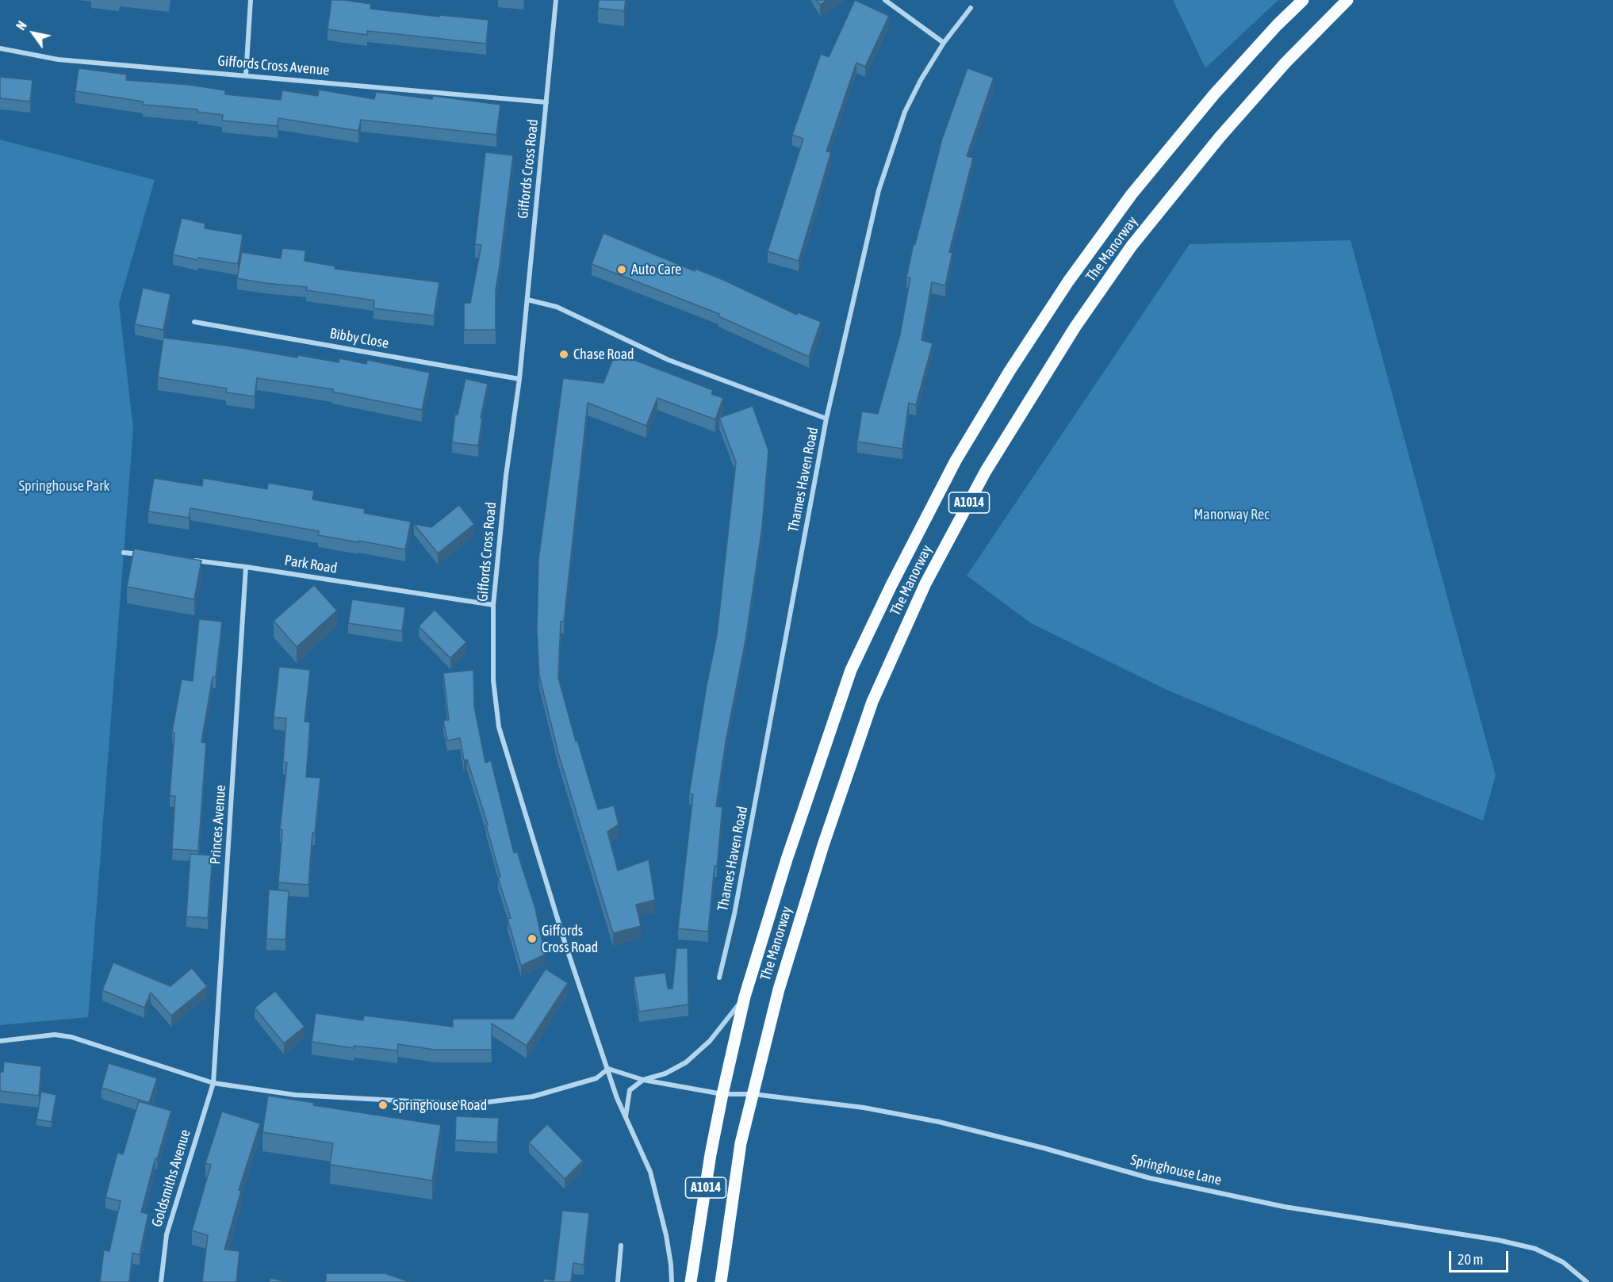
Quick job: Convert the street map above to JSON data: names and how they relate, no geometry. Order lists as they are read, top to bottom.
{
  "streets": {
    "main road": ["The Manorway", "A1014"],
    "street": [
      "Giffords Cross Avenue",
      "Giffords Cross Road",
      "Bibby Close",
      "Thames Haven Road",
      "Park Road",
      "Princes Avenue",
      "Springhouse Lane",
      "Goldsmiths Avenue"
    ]
  },
  "crossings": [
    ["Giffords Cross Avenue", "Giffords Cross Road"],
    ["Giffords Cross Road", "Bibby Close"],
    ["Giffords Cross Road", "Park Road"],
    ["The Manorway", "Springhouse Lane"],
    ["Park Road", "Princes Avenue"],
    ["Princes Avenue", "Goldsmiths Avenue"]
  ],
  "parks": ["Springhouse Park", "Manorway Rec"],
  "places": [
    "Auto Care",
    "Chase Road",
    "Giffords Cross Road",
    "Springhouse Road"
  ],
  "scale_bar": "20 m",
  "north": "top left"
}
